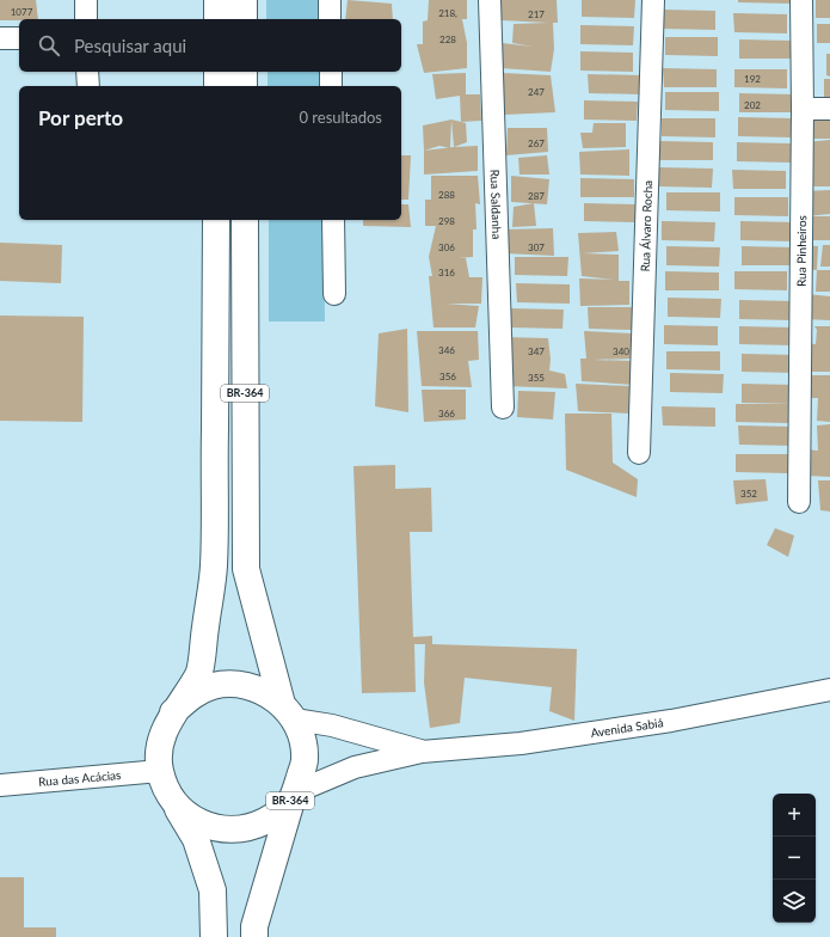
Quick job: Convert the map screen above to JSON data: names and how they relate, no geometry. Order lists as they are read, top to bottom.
{
  "streets": {
    "main road": ["BR-364"],
    "street": [
      "Rua Saldanha",
      "Rua Álvaro Rocha",
      "Rua Pinheiros",
      "Avenida Sabiá",
      "Rua das Acácias"
    ]
  },
  "crossings": [
    ["BR-364", "Avenida Sabiá"],
    ["BR-364", "Rua das Acácias"],
    ["Avenida Sabiá", "Rua das Acácias"]
  ],
  "house_numbers": [
    "1077",
    "218,",
    "217",
    "228",
    "192",
    "247",
    "202",
    "267",
    "288",
    "287",
    "298",
    "306",
    "307",
    "316",
    "346",
    "347",
    "340",
    "356",
    "355",
    "366",
    "352"
  ],
  "page": {
    "search": "Pesquisar aqui",
    "heading": ["Por perto", "0 resultados"],
    "map_buttons": ["+", "−"]
  }
}
